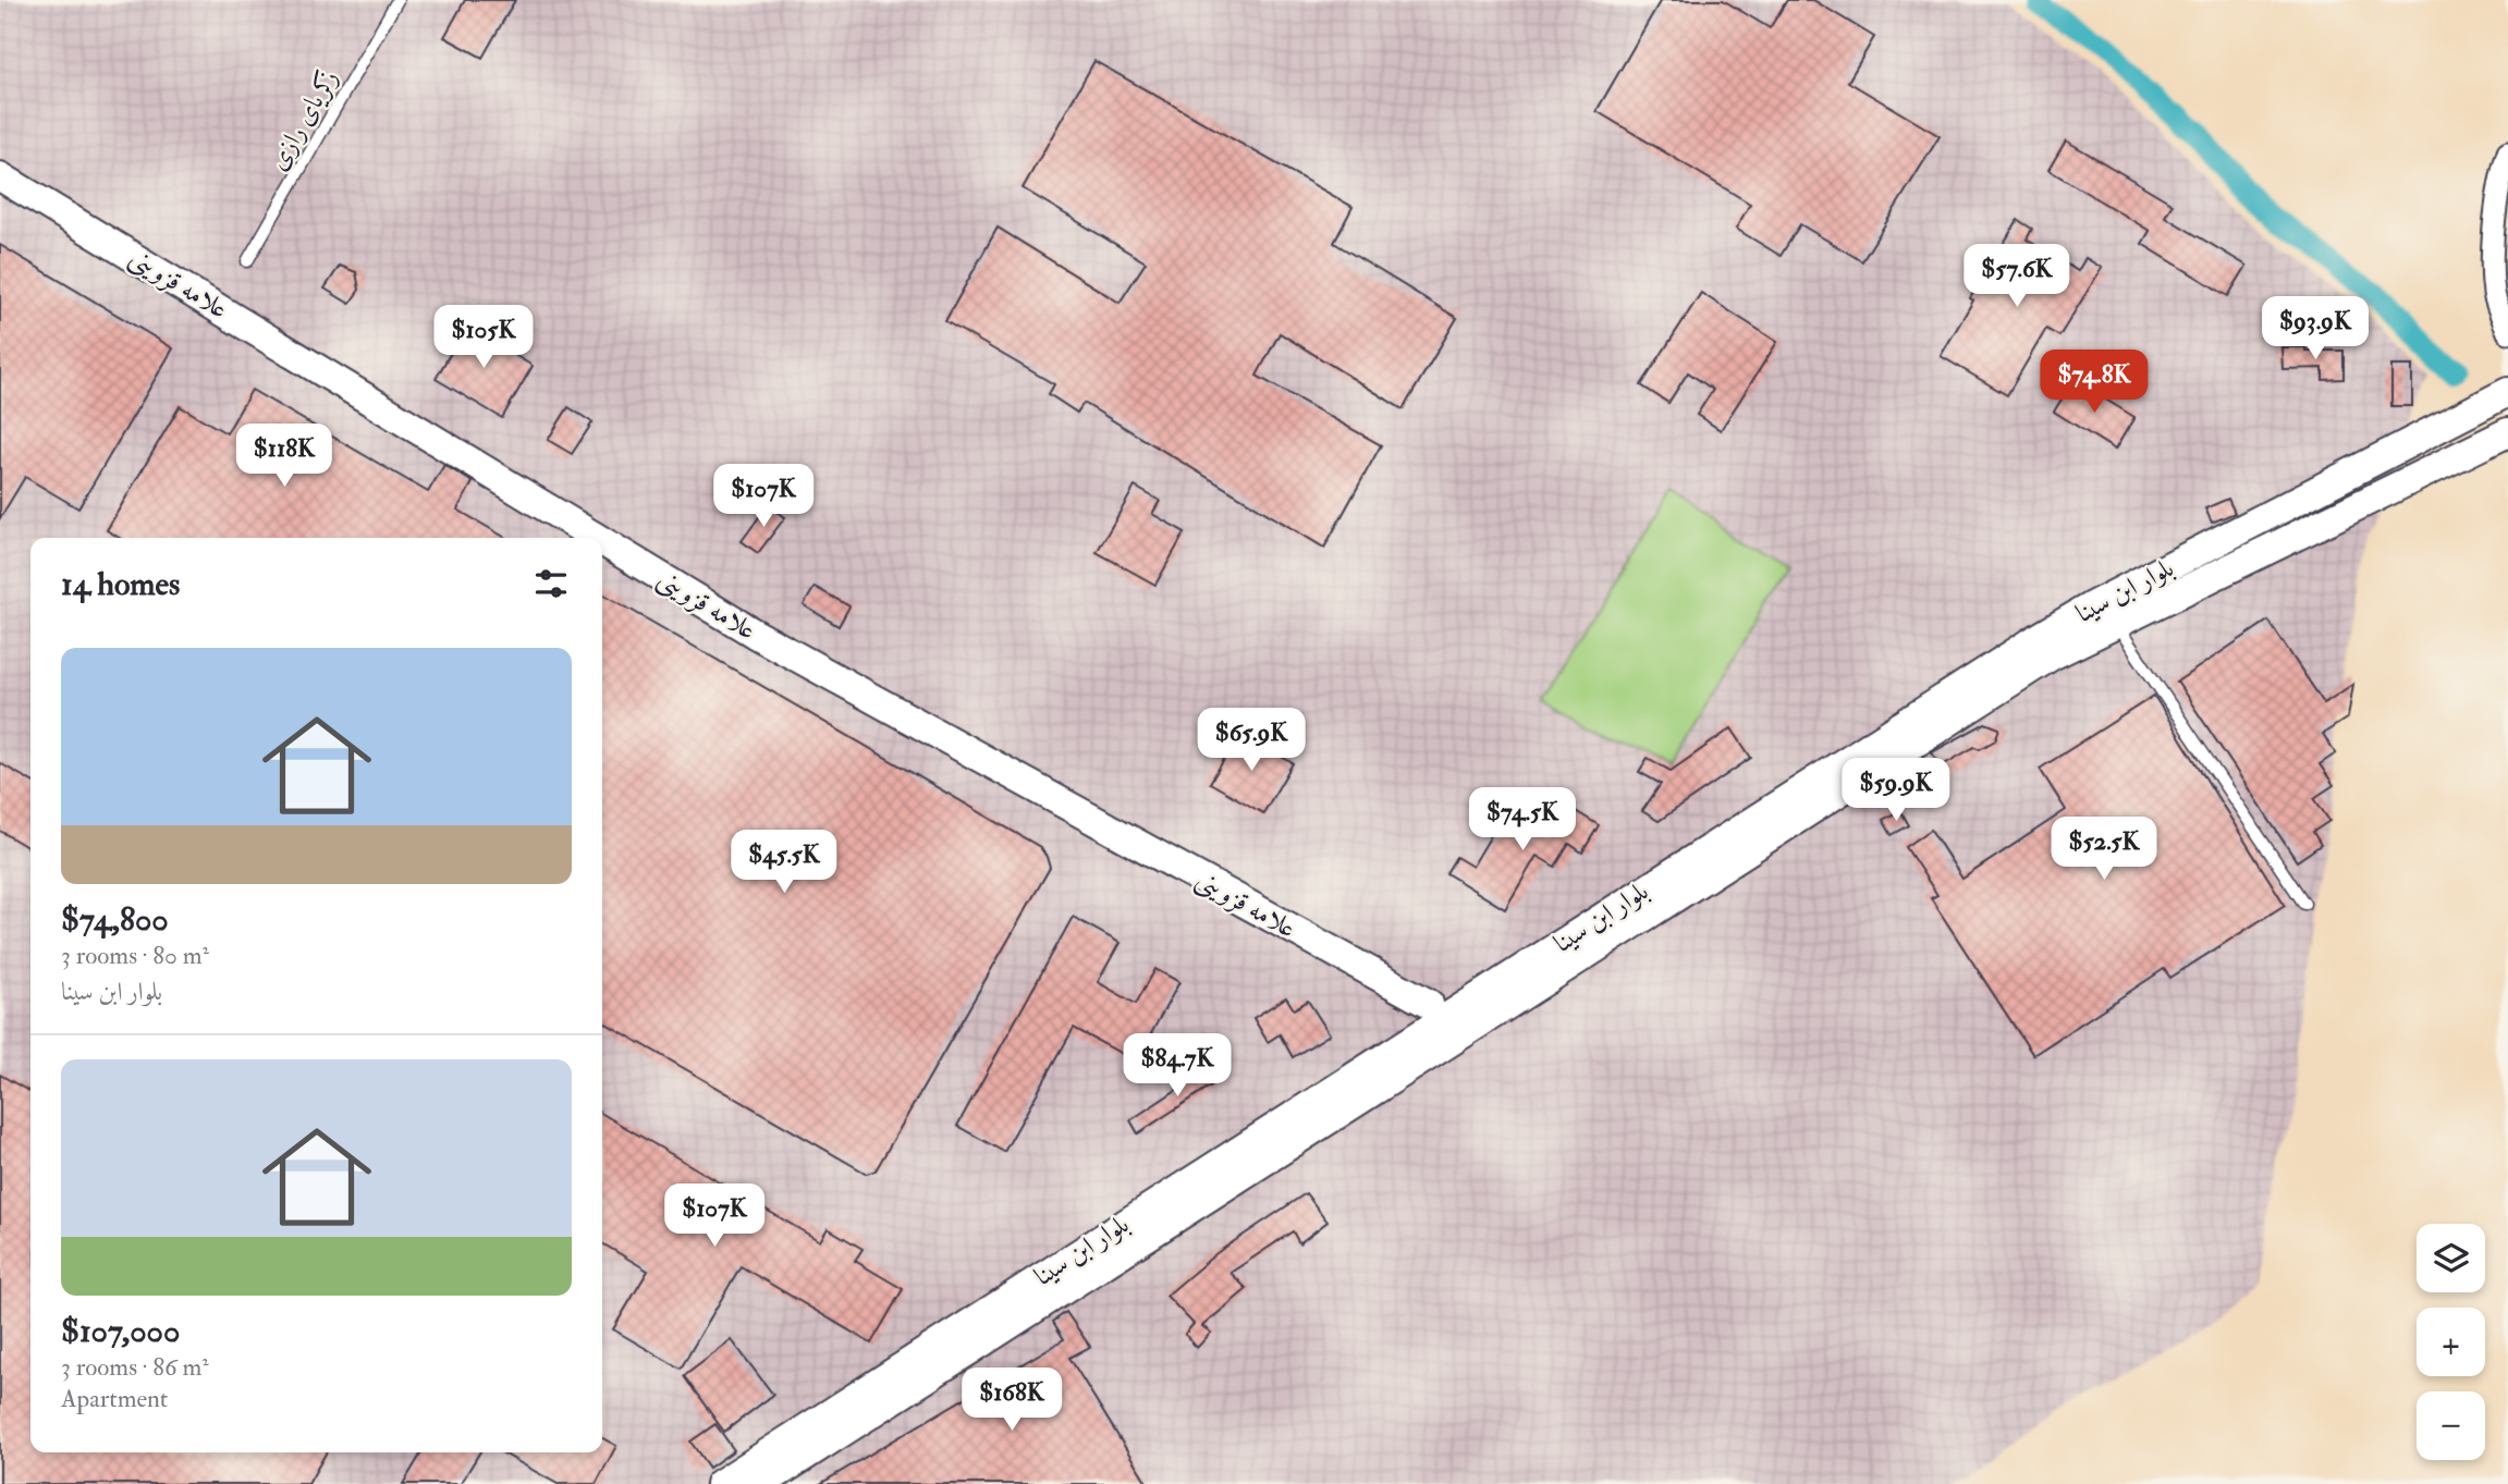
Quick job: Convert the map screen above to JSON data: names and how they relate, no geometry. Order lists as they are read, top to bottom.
{
  "streets": {
    "street": ["علامه قزوینی", "بلوار ابن سینا"],
    "lane": ["زکریای رازی"]
  },
  "page": {
    "price": [
      "$57.6K",
      "$93.9K",
      "$105K",
      "$74.8K",
      "$118K",
      "$107K",
      "$65.9K",
      "$59.9K",
      "$74.5K",
      "$52.5K",
      "$45.5K",
      "$84.7K",
      "$107K",
      "$168K"
    ],
    "heading": "14 homes",
    "list": [
      {
        "name": "$74,800",
        "note": "3 rooms · 80 m² · بلوار ابن سینا"
      },
      {
        "name": "$107,000",
        "note": "3 rooms · 86 m² · Apartment"
      }
    ],
    "map_buttons": ["+", "−"]
  }
}
